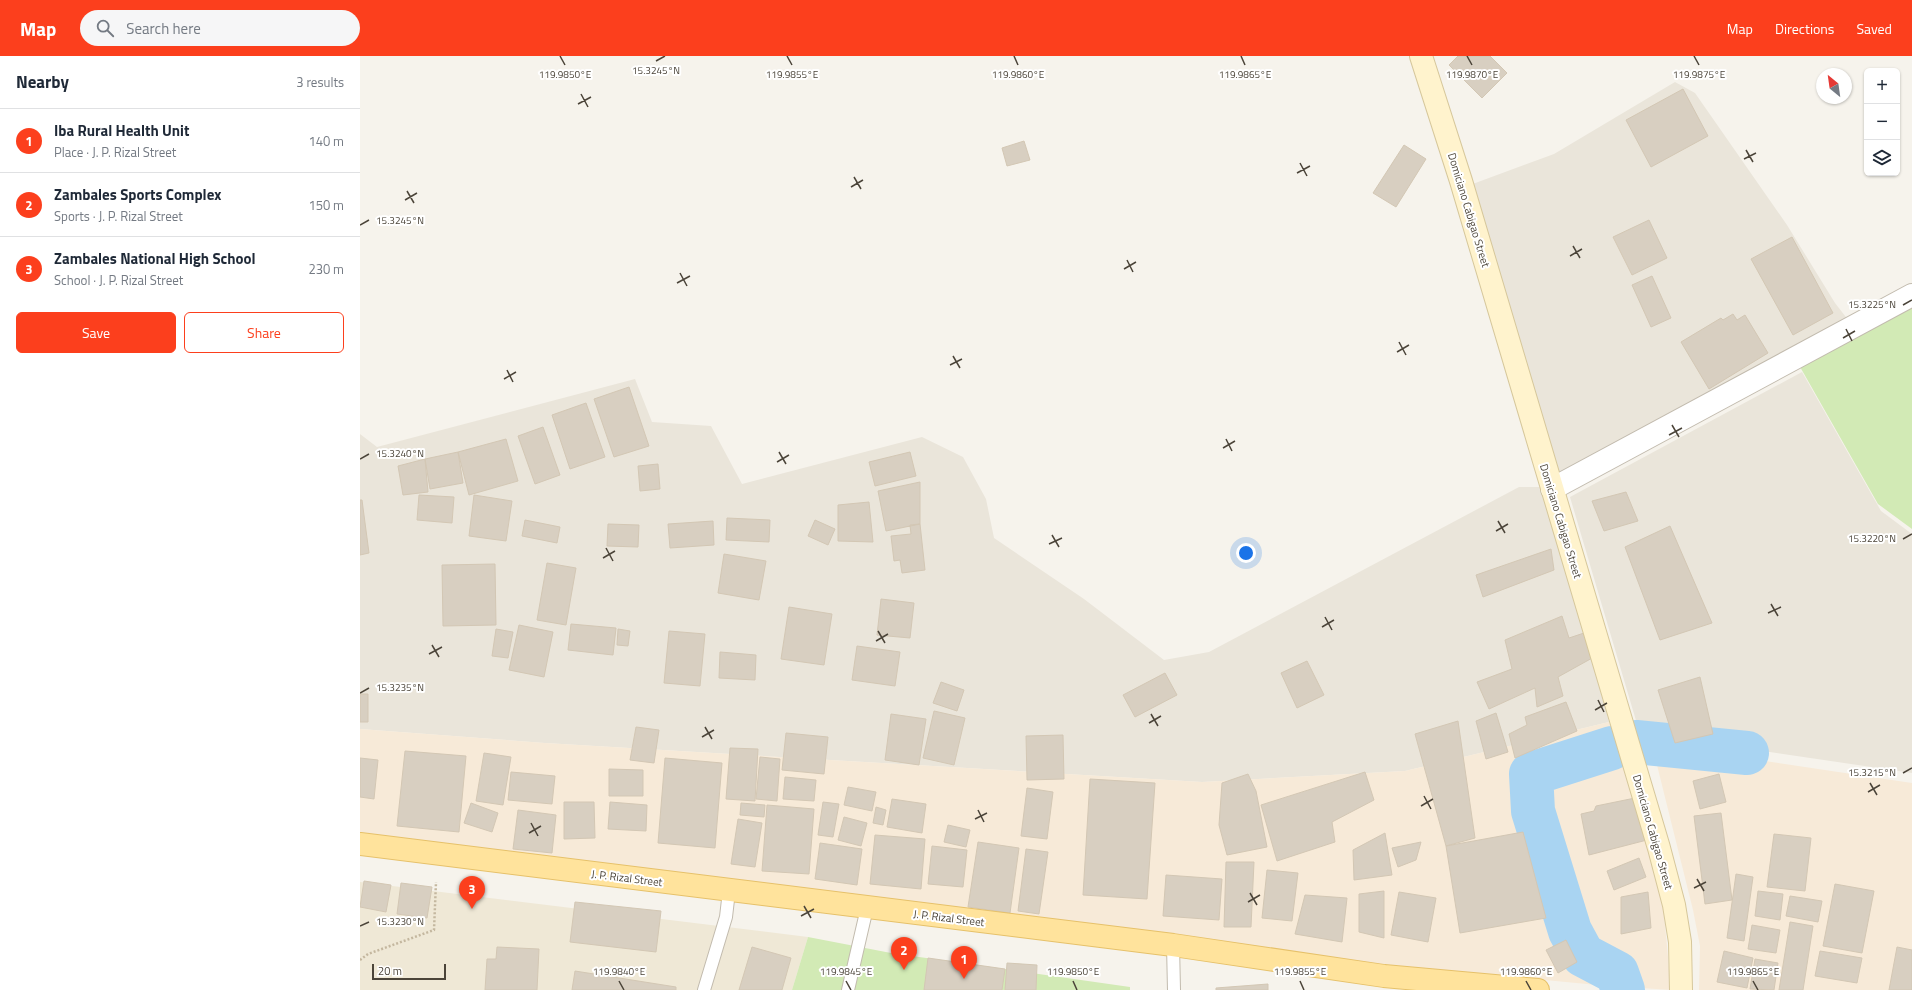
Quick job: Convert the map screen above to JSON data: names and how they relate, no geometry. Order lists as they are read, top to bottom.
{
  "streets": {
    "main road": ["J. P. Rizal Street"],
    "street": ["Domiciano Cabigao Street"]
  },
  "scale_bar": "20 m",
  "north": "top left",
  "page": {
    "header": "Map",
    "search": "Search here",
    "nav": ["Map", "Directions", "Saved"],
    "heading": ["Nearby", "3 results"],
    "map_buttons": ["+", "−"],
    "list": [
      {
        "mark": "1",
        "name": "Iba Rural Health Unit",
        "note": "Place · J. P. Rizal Street",
        "value": "140 m"
      },
      {
        "mark": "2",
        "name": "Zambales Sports Complex",
        "note": "Sports · J. P. Rizal Street",
        "value": "150 m"
      },
      {
        "mark": "3",
        "name": "Zambales National High School",
        "note": "School · J. P. Rizal Street",
        "value": "230 m"
      }
    ],
    "buttons": ["Save", "Share"],
    "pins": ["3", "2", "1"],
    "scale": "20 m"
  },
  "coordinates": [
    "15.3245°N",
    "119.9850°E",
    "119.9855°E",
    "119.9860°E",
    "119.9865°E",
    "119.9870°E",
    "119.9875°E",
    "15.3225°N",
    "15.3240°N",
    "15.3220°N",
    "15.3235°N",
    "15.3215°N",
    "15.3230°N",
    "119.9840°E",
    "119.9845°E"
  ]
}
